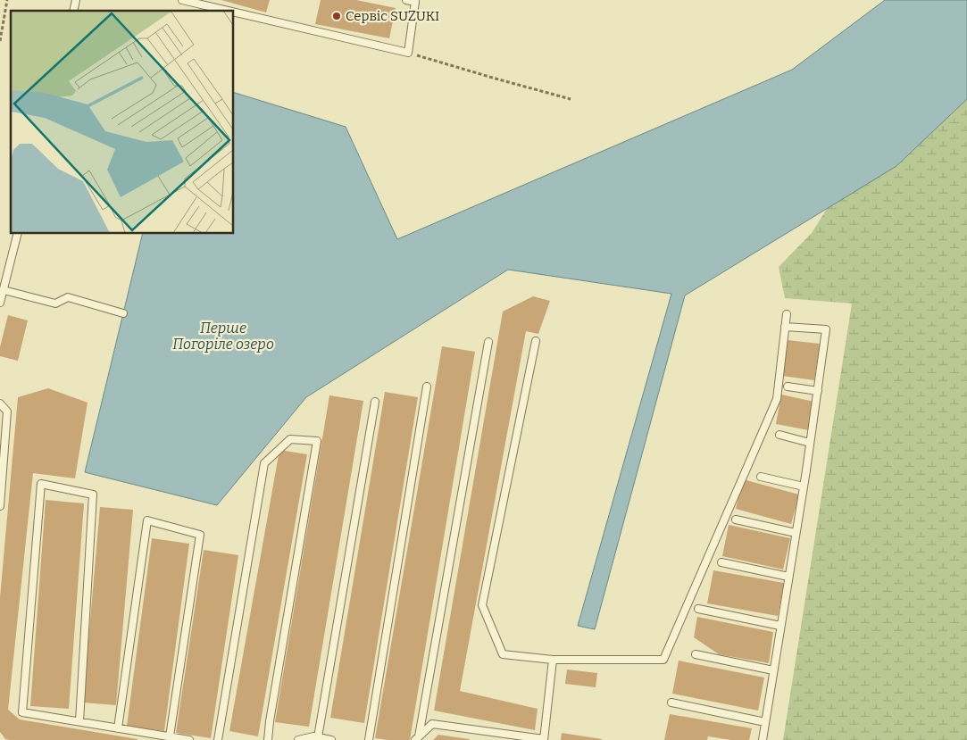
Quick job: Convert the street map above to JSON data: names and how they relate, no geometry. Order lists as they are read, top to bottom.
{
  "water": ["Перше Погоріле озеро"],
  "places": ["Сервіс SUZUKI"]
}
